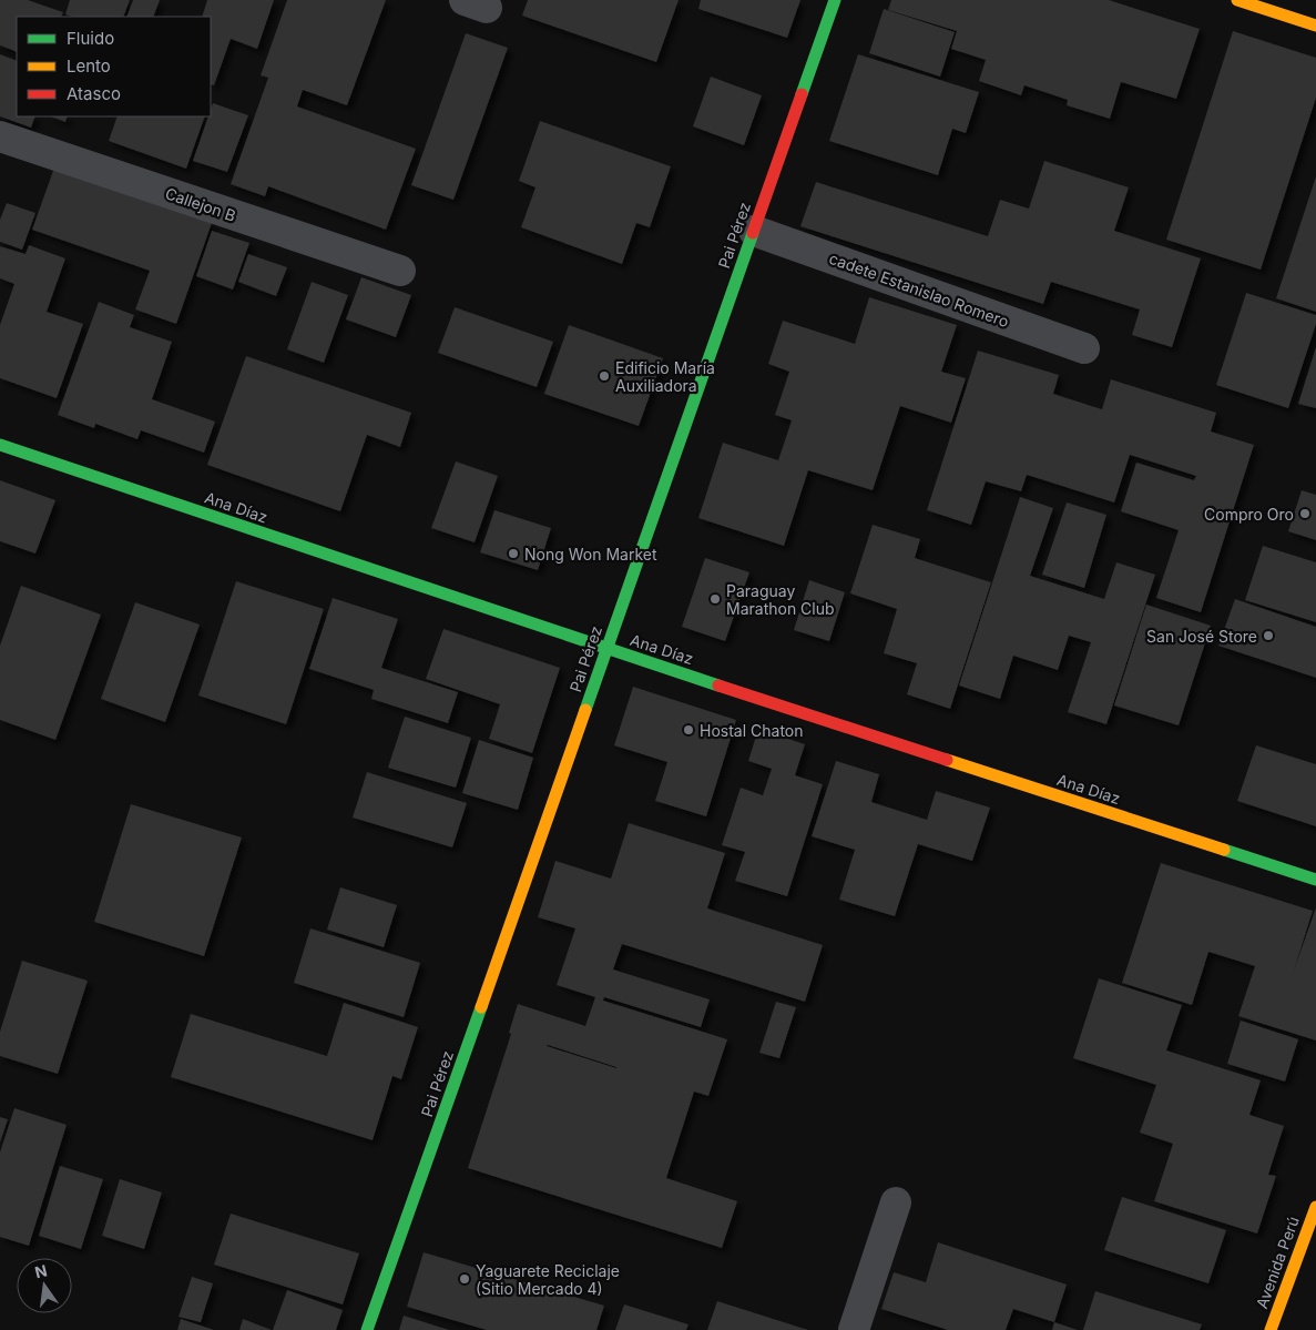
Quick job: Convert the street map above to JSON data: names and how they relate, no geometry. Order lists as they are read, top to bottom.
{
  "streets": {
    "main road": ["Pai Pérez", "Ana Díaz", "Avenida Perú"],
    "street": ["Callejon B", "cadete Estanislao Romero"]
  },
  "crossings": [
    ["Pai Pérez", "cadete Estanislao Romero"],
    ["Pai Pérez", "Ana Díaz"]
  ],
  "places": [
    "Edificio María Auxiliadora",
    "Compro Oro",
    "Nong Won Market",
    "Paraguay Marathon Club",
    "San José Store",
    "Hostal Chaton",
    "Yaguarete Reciclaje (Sitio Mercado 4)"
  ],
  "legend": ["Fluido", "Lento", "Atasco"],
  "north": "top"
}
